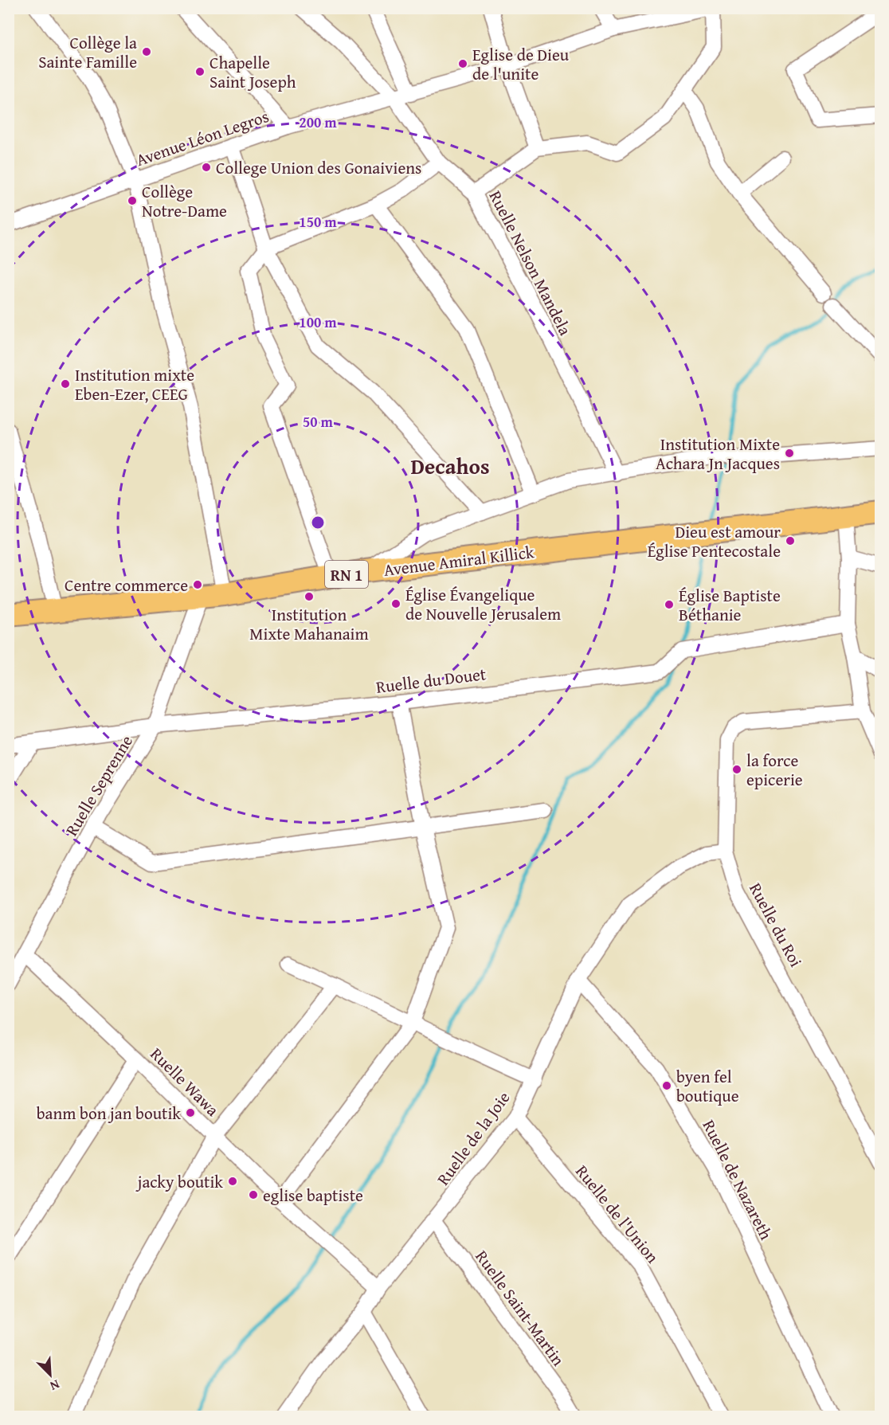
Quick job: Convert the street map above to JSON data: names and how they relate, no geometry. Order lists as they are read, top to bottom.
{
  "streets": {
    "main road": ["Avenue Amiral Killick", "RN 1"],
    "street": [
      "Avenue Léon Legros",
      "Ruelle Nelson Mandela",
      "Ruelle du Douet",
      "Ruelle Seprenne",
      "Ruelle du Roi",
      "Ruelle Wawa",
      "Ruelle de la Joie",
      "Ruelle de Nazareth",
      "Ruelle de l'Union",
      "Ruelle Saint-Martin"
    ]
  },
  "crossings": [
    ["Avenue Léon Legros", "Ruelle Nelson Mandela"],
    ["Avenue Amiral Killick", "Ruelle Seprenne"],
    ["Ruelle du Douet", "Ruelle Seprenne"],
    ["Ruelle Seprenne", "Ruelle Wawa"],
    ["Ruelle du Roi", "Ruelle de la Joie"],
    ["Ruelle Wawa", "Ruelle de la Joie"],
    ["Ruelle de la Joie", "Ruelle de Nazareth"],
    ["Ruelle de la Joie", "Ruelle de l'Union"],
    ["Ruelle de la Joie", "Ruelle Saint-Martin"]
  ],
  "districts": ["Decahos"],
  "places": [
    "Collège la Sainte Famille",
    "Eglise de Dieu de l'unite",
    "Chapelle Saint Joseph",
    "College Union des Gonaiviens",
    "Collège Notre-Dame",
    "Institution mixte Eben-Ezer, CEEG",
    "Institution Mixte Achara Jn Jacques",
    "Dieu est amour Église Pentecostale",
    "Centre commerce",
    "Institution Mixte Mahanaim",
    "Église Évangelique de Nouvelle Jerusalem",
    "Église Baptiste Béthanie",
    "la force epicerie",
    "byen fel boutique",
    "banm bon jan boutik",
    "jacky boutik",
    "eglise baptiste"
  ],
  "north": "bottom right",
  "rings": [
    "200 m",
    "150 m",
    "100 m",
    "50 m"
  ]
}
